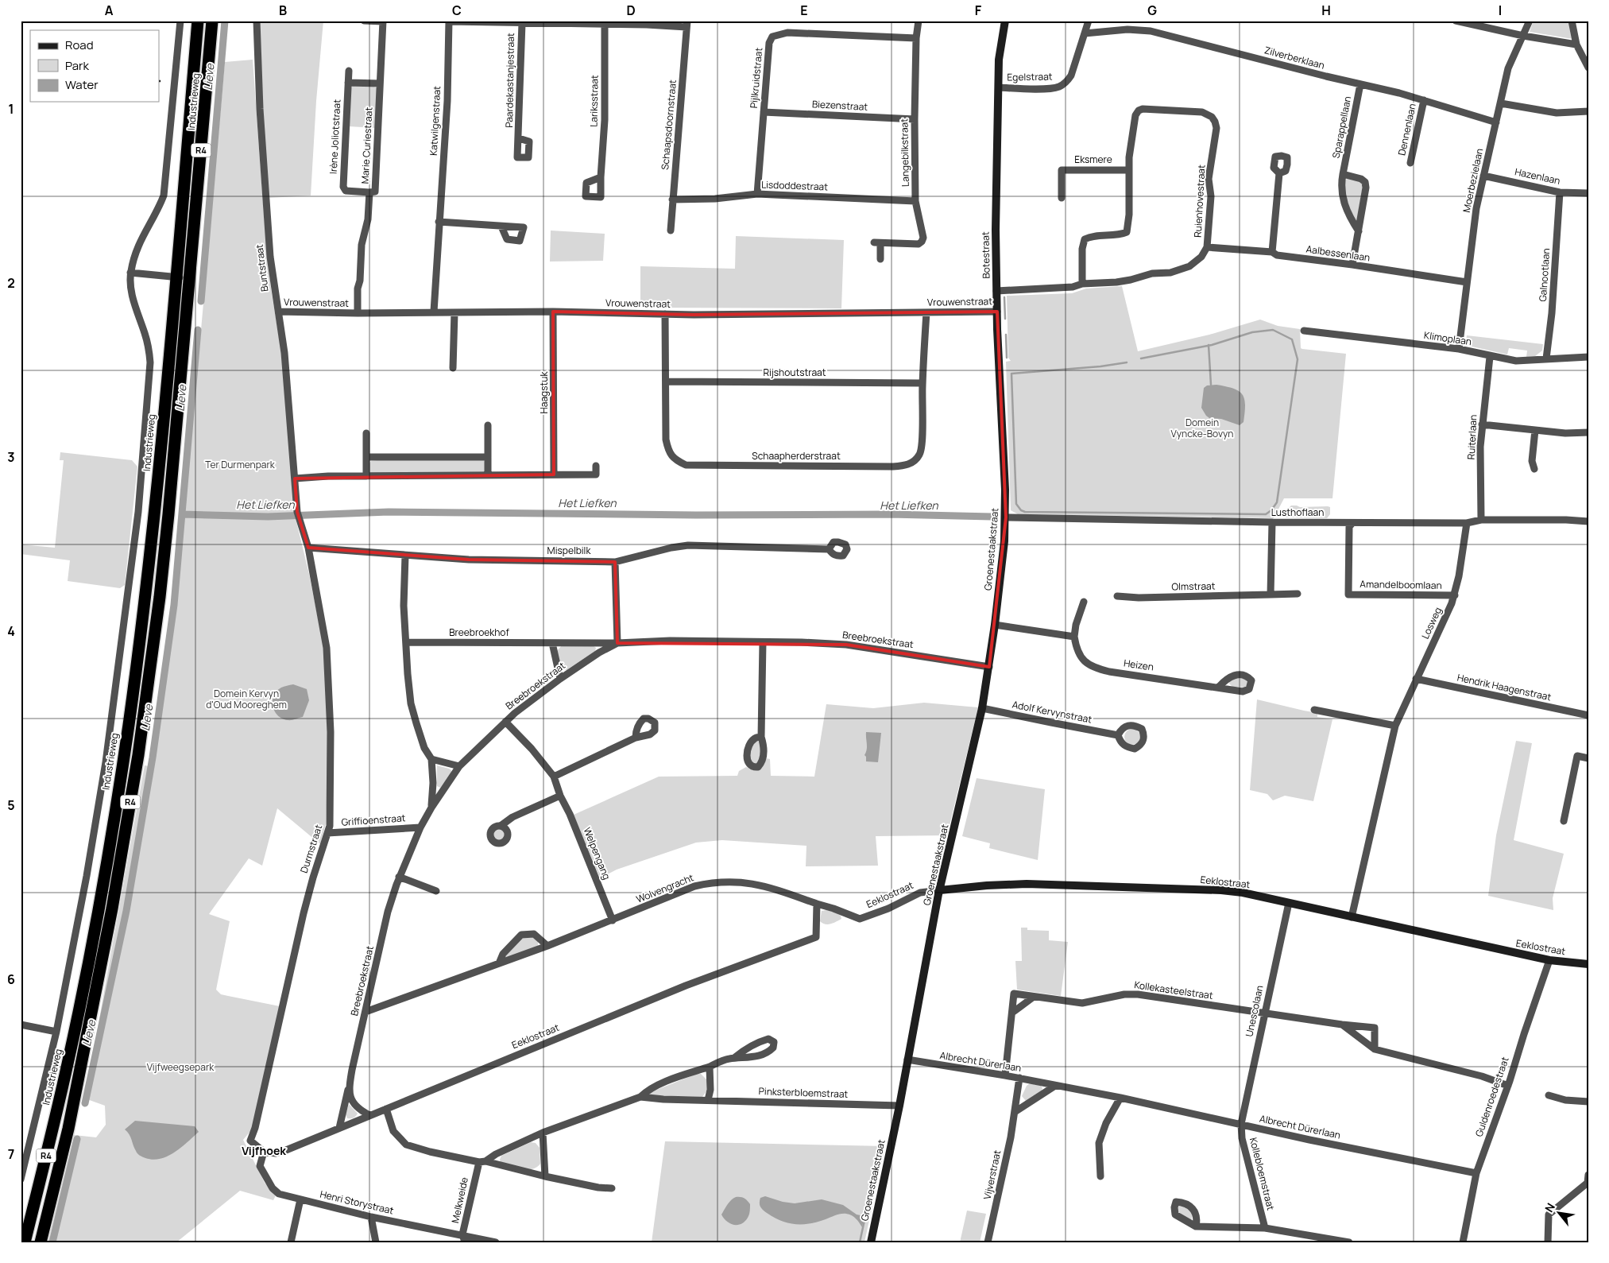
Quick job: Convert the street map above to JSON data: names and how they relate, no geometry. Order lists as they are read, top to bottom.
{
  "streets": {
    "highway": ["Industrieweg", "R4"],
    "street": [
      "Zilverberklaan",
      "Egelstraat",
      "Pijlkruidstraat",
      "Paardekastanjestraat",
      "Lariksstraat",
      "Biezenstraat",
      "Katwilgenstraat",
      "Schaapsdoornstraat",
      "Sparappellaan",
      "Dennenlaan",
      "Irène Joliotstraat",
      "Marie Curiestraat",
      "Langebilkstraat",
      "Eksmere",
      "Hazenlaan",
      "Moerbezielaan",
      "Lisdoddestraat",
      "Ruienhovestraat",
      "Aalbessenlaan",
      "Botestraat",
      "Buntstraat",
      "Galnootlaan",
      "Vrouwenstraat",
      "Klimoplaan",
      "Rijshoutstraat",
      "Haagstuk",
      "Ruiterlaan",
      "Schaapherderstraat",
      "Lusthoflaan",
      "Groenestaakstraat",
      "Mispelbilk",
      "Amandelboomlaan",
      "Olmstraat",
      "Losweg",
      "Breebroekhof",
      "Breebroekstraat",
      "Heizen",
      "Hendrik Haagenstraat",
      "Adolf Kervynstraat",
      "Griffioenstraat",
      "Durmstraat",
      "Welpengang",
      "Eeklostraat",
      "Wolvengracht",
      "Kollekasteelstraat",
      "Unescolaan",
      "Albrecht Dürerlaan",
      "Pinksterbloemstraat",
      "Guldenroedestraat",
      "Kollebloemstraat",
      "Vijverstraat",
      "Melkweide",
      "Henri Storystraat"
    ]
  },
  "crossings": [
    ["Zilverberklaan", "Egelstraat"],
    ["Zilverberklaan", "Sparappellaan"],
    ["Zilverberklaan", "Dennenlaan"],
    ["Zilverberklaan", "Moerbezielaan"],
    ["Egelstraat", "Botestraat"],
    ["Pijlkruidstraat", "Biezenstraat"],
    ["Pijlkruidstraat", "Langebilkstraat"],
    ["Pijlkruidstraat", "Lisdoddestraat"],
    ["Biezenstraat", "Langebilkstraat"],
    ["Katwilgenstraat", "Vrouwenstraat"],
    ["Schaapsdoornstraat", "Lisdoddestraat"],
    ["Sparappellaan", "Aalbessenlaan"],
    ["Irène Joliotstraat", "Marie Curiestraat"],
    ["Marie Curiestraat", "Vrouwenstraat"],
    ["Langebilkstraat", "Lisdoddestraat"],
    ["Eksmere", "Ruienhovestraat"],
    ["Hazenlaan", "Moerbezielaan"],
    ["Hazenlaan", "Galnootlaan"],
    ["Moerbezielaan", "Aalbessenlaan"],
    ["Moerbezielaan", "Klimoplaan"],
    ["Ruienhovestraat", "Aalbessenlaan"],
    ["Ruienhovestraat", "Botestraat"],
    ["Botestraat", "Vrouwenstraat"],
    ["Botestraat", "Groenestaakstraat"],
    ["Buntstraat", "Vrouwenstraat"],
    ["Buntstraat", "Durmstraat"],
    ["Galnootlaan", "Klimoplaan"],
    ["Vrouwenstraat", "Haagstuk"],
    ["Vrouwenstraat", "Schaapherderstraat"],
    ["Klimoplaan", "Ruiterlaan"],
    ["Rijshoutstraat", "Schaapherderstraat"],
    ["Ruiterlaan", "Lusthoflaan"],
    ["Lusthoflaan", "Groenestaakstraat"],
    ["Lusthoflaan", "Amandelboomlaan"],
    ["Lusthoflaan", "Losweg"],
    ["Groenestaakstraat", "Breebroekstraat"],
    ["Groenestaakstraat", "Adolf Kervynstraat"],
    ["Groenestaakstraat", "Eeklostraat"],
    ["Groenestaakstraat", "Albrecht Dürerlaan"],
    ["Groenestaakstraat", "Pinksterbloemstraat"],
    ["Mispelbilk", "Durmstraat"],
    ["Amandelboomlaan", "Losweg"],
    ["Losweg", "Hendrik Haagenstraat"],
    ["Losweg", "Eeklostraat"],
    ["Breebroekhof", "Breebroekstraat"],
    ["Breebroekstraat", "Griffioenstraat"],
    ["Breebroekstraat", "Welpengang"],
    ["Breebroekstraat", "Eeklostraat"],
    ["Breebroekstraat", "Wolvengracht"],
    ["Griffioenstraat", "Durmstraat"],
    ["Durmstraat", "Eeklostraat"],
    ["Durmstraat", "Henri Storystraat"],
    ["Welpengang", "Wolvengracht"],
    ["Eeklostraat", "Wolvengracht"],
    ["Eeklostraat", "Unescolaan"],
    ["Eeklostraat", "Guldenroedestraat"],
    ["Eeklostraat", "Henri Storystraat"],
    ["Kollekasteelstraat", "Unescolaan"],
    ["Kollekasteelstraat", "Albrecht Dürerlaan"],
    ["Kollekasteelstraat", "Guldenroedestraat"],
    ["Unescolaan", "Albrecht Dürerlaan"],
    ["Unescolaan", "Kollebloemstraat"],
    ["Albrecht Dürerlaan", "Guldenroedestraat"],
    ["Albrecht Dürerlaan", "Kollebloemstraat"],
    ["Albrecht Dürerlaan", "Vijverstraat"],
    ["Pinksterbloemstraat", "Melkweide"],
    ["Melkweide", "Henri Storystraat"]
  ],
  "districts": ["Vijfhoek"],
  "water": ["Lieve", "Het Liefken"],
  "parks": [
    "Domein Vyncke-Bovyn",
    "Ter Durmenpark",
    "Domein Kervyn d'Oud Mooreghem",
    "Vijfweegsepark"
  ],
  "legend": ["Road", "Park", "Water"],
  "north": "top left",
  "grid": {
    "columns": [
      "A",
      "B",
      "C",
      "D",
      "E",
      "F",
      "G",
      "H",
      "I"
    ],
    "rows": [
      "1",
      "2",
      "3",
      "4",
      "5",
      "6",
      "7"
    ]
  }
}
